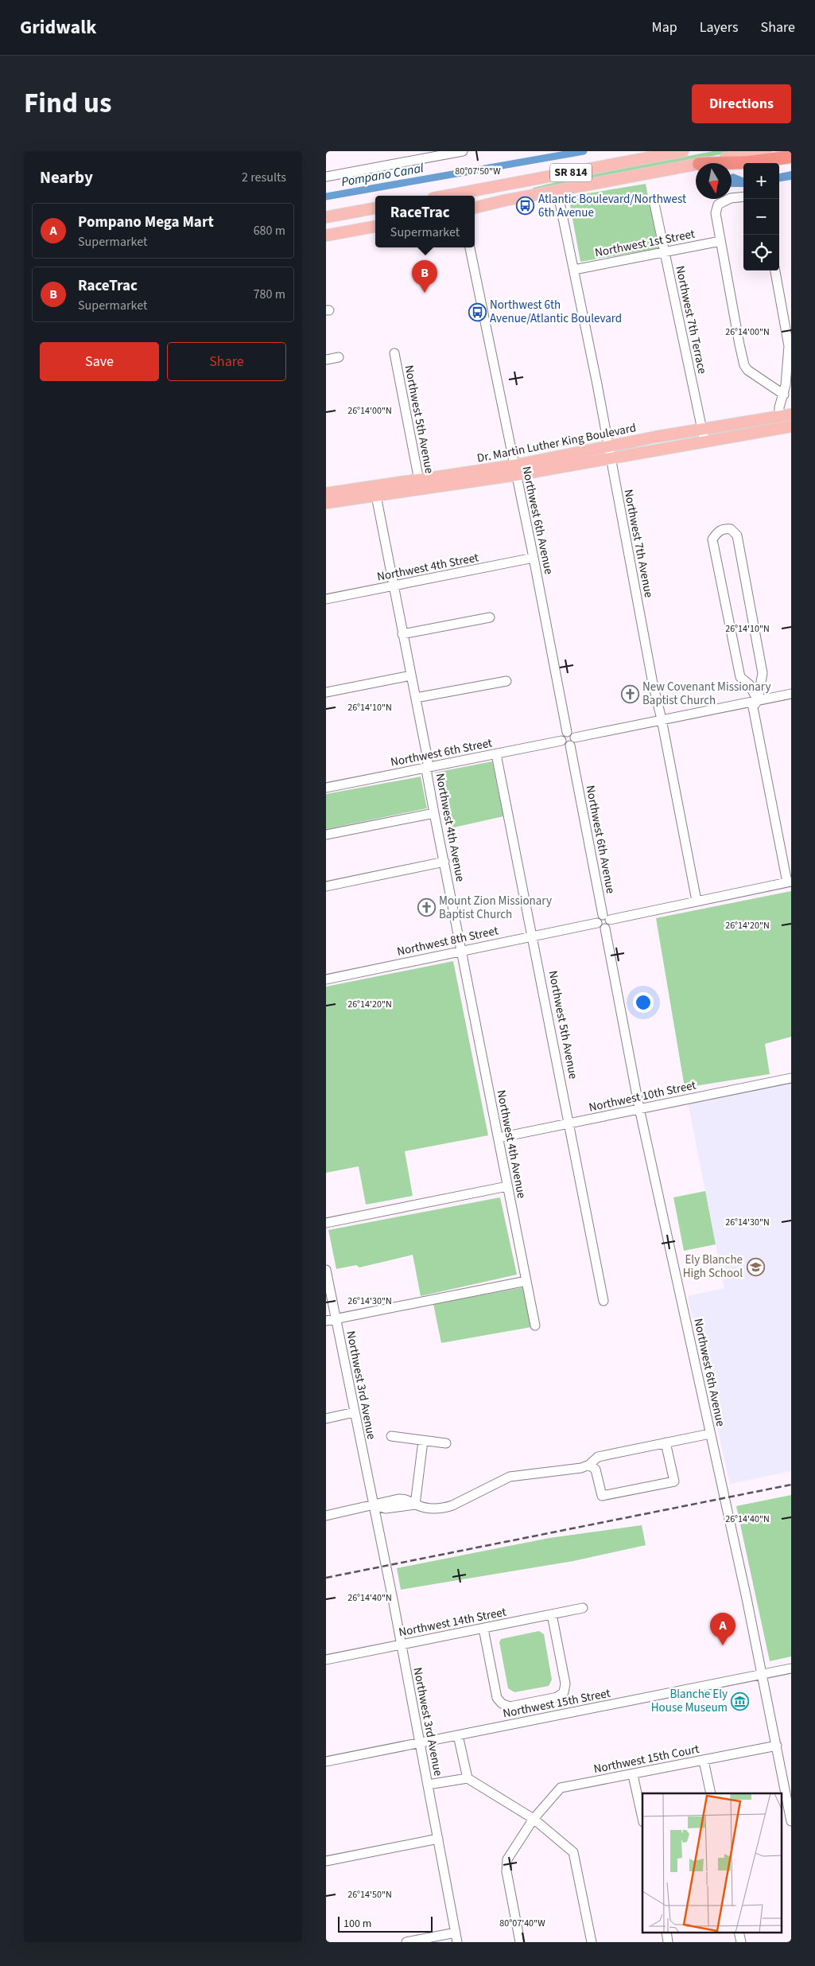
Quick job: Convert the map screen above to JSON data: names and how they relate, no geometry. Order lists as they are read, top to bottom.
{
  "streets": {
    "main road": ["SR 814", "Dr. Martin Luther King Boulevard"],
    "street": [
      "Northwest 1st Street",
      "Northwest 7th Terrace",
      "Northwest 5th Avenue",
      "Northwest 6th Avenue",
      "Northwest 7th Avenue",
      "Northwest 4th Street",
      "Northwest 6th Street",
      "Northwest 4th Avenue",
      "Northwest 8th Street",
      "Northwest 10th Street",
      "Northwest 3rd Avenue",
      "Northwest 14th Street",
      "Northwest 15th Street",
      "Northwest 15th Court"
    ]
  },
  "crossings": [
    ["SR 814", "Northwest 7th Avenue"],
    ["Northwest 1st Street", "Northwest 7th Terrace"],
    ["Northwest 1st Street", "Northwest 7th Avenue"],
    ["Northwest 7th Terrace", "Dr. Martin Luther King Boulevard"],
    ["Northwest 5th Avenue", "Dr. Martin Luther King Boulevard"],
    ["Northwest 5th Avenue", "Northwest 6th Street"],
    ["Northwest 5th Avenue", "Northwest 8th Street"],
    ["Northwest 5th Avenue", "Northwest 10th Street"],
    ["Dr. Martin Luther King Boulevard", "Northwest 6th Avenue"],
    ["Dr. Martin Luther King Boulevard", "Northwest 7th Avenue"],
    ["Dr. Martin Luther King Boulevard", "Northwest 4th Avenue"],
    ["Northwest 6th Avenue", "Northwest 4th Street"],
    ["Northwest 6th Avenue", "Northwest 6th Street"],
    ["Northwest 6th Avenue", "Northwest 8th Street"],
    ["Northwest 6th Avenue", "Northwest 10th Street"],
    ["Northwest 6th Avenue", "Northwest 15th Street"],
    ["Northwest 6th Avenue", "Northwest 15th Court"],
    ["Northwest 4th Street", "Northwest 4th Avenue"],
    ["Northwest 6th Street", "Northwest 4th Avenue"],
    ["Northwest 4th Avenue", "Northwest 8th Street"],
    ["Northwest 4th Avenue", "Northwest 10th Street"],
    ["Northwest 3rd Avenue", "Northwest 14th Street"],
    ["Northwest 3rd Avenue", "Northwest 15th Street"]
  ],
  "water": ["Pompano Canal"],
  "places": {
    "bus stop": ["Atlantic Boulevard/Northwest 6th Avenue", "Northwest 6th Avenue/Atlantic Boulevard"],
    "church": ["New Covenant Missionary Baptist Church", "Mount Zion Missionary Baptist Church"],
    "school or university": ["Ely Blanche High School"],
    "museum": ["Blanche Ely House Museum"]
  },
  "scale_bar": "100 m",
  "north": "bottom",
  "page": {
    "header": "Gridwalk",
    "nav": ["Map", "Layers", "Share"],
    "title": "Find us",
    "buttons": [
      "Directions",
      ["Save", "Share"]
    ],
    "heading": ["Nearby", "2 results"],
    "map_buttons": ["+", "−"],
    "popup": ["RaceTrac", "Supermarket"],
    "list": [
      {
        "mark": "A",
        "name": "Pompano Mega Mart",
        "note": "Supermarket",
        "value": "680 m"
      },
      {
        "mark": "B",
        "name": "RaceTrac",
        "note": "Supermarket",
        "value": "780 m"
      }
    ],
    "pins": ["B", "A"],
    "scale": "100 m"
  },
  "coordinates": [
    "80°07'50\"W",
    "26°14'00\"N",
    "26°14'10\"N",
    "26°14'20\"N",
    "26°14'30\"N",
    "26°14'40\"N",
    "26°14'50\"N",
    "80°07'40\"W"
  ]
}
